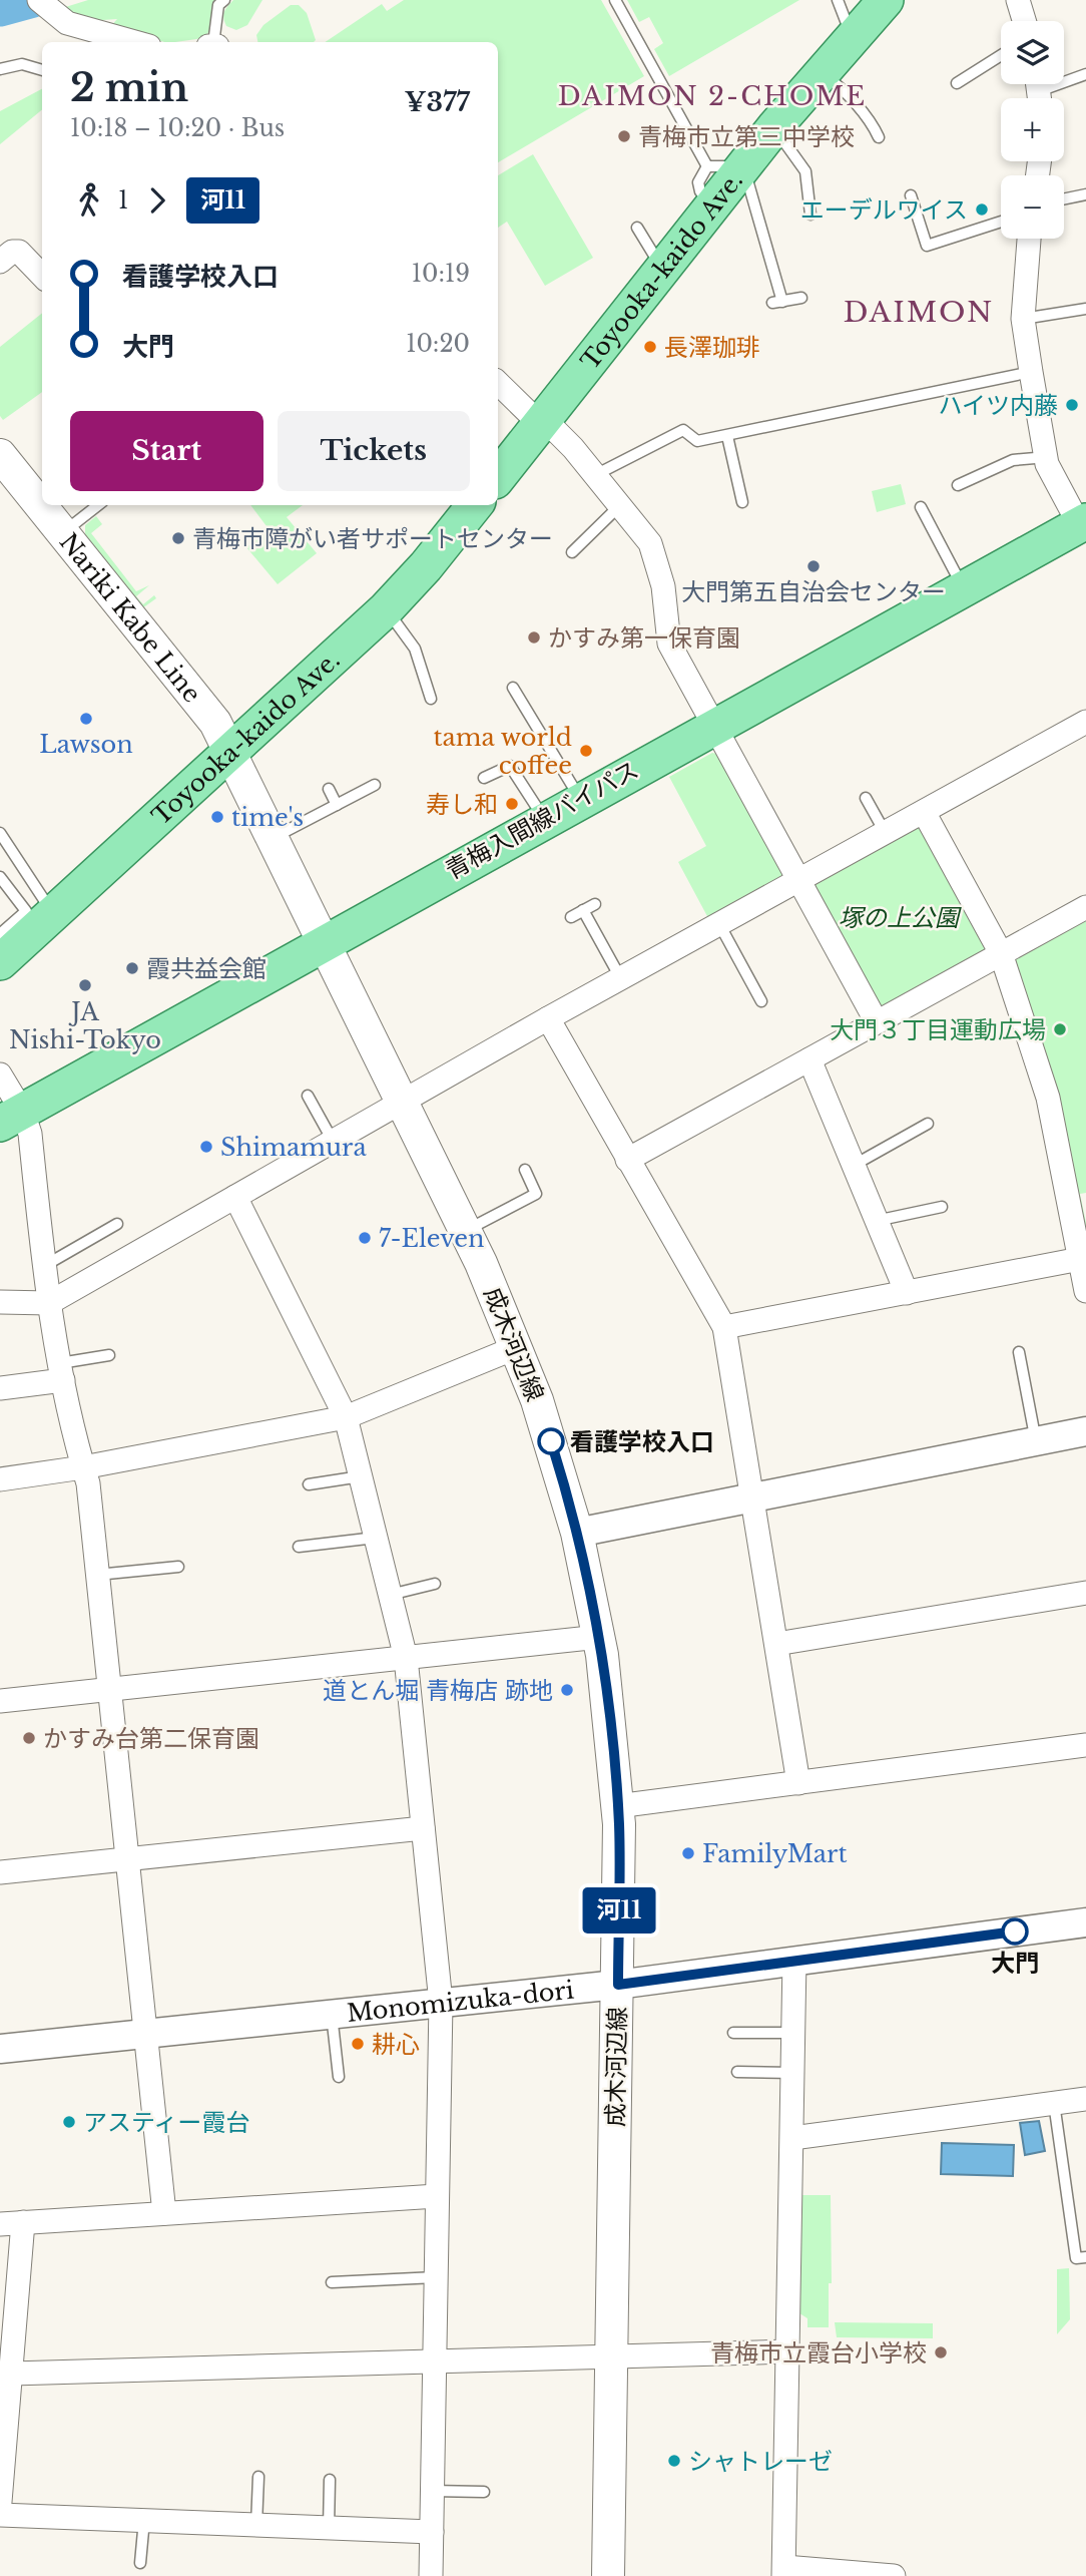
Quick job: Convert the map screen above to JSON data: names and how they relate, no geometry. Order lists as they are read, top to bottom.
{
  "streets": {
    "main road": [
      "Toyooka-kaido Ave.",
      "Nariki Kabe Line",
      "青梅入間線バイパス",
      "成木河辺線"
    ],
    "street": ["Monomizuka-dori"]
  },
  "crossings": [
    ["Toyooka-kaido Ave.", "Nariki Kabe Line"],
    ["Toyooka-kaido Ave.", "成木河辺線"],
    ["Nariki Kabe Line", "成木河辺線"],
    ["青梅入間線バイパス", "成木河辺線"],
    ["成木河辺線", "Monomizuka-dori"]
  ],
  "districts": ["DAIMON 2-CHOME", "DAIMON"],
  "parks": ["塚の上公園"],
  "places": [
    "青梅市立第三中学校",
    "エーデルワイス",
    "長澤珈琲",
    "ハイツ内藤",
    "青梅市障がい者サポートセンター",
    "大門第五自治会センター",
    "かすみ第一保育園",
    "Lawson",
    "tama world coffee",
    "寿し和",
    "time's",
    "霞共益会館",
    "JA Nishi-Tokyo",
    "大門３丁目運動広場",
    "Shimamura",
    "7-Eleven",
    "看護学校入口",
    "道とん堀 青梅店 跡地",
    "かすみ台第二保育園",
    "FamilyMart",
    "大門",
    "耕心",
    "アスティー霞台",
    "青梅市立霞台小学校",
    "シャトレーゼ"
  ],
  "lines": ["bus line 河11"],
  "page": {
    "on_map": "河11",
    "map_buttons": ["+", "−"],
    "heading": ["2 min", "10:18 – 10:20 · Bus", "¥377"],
    "legs": ["1", "河11"],
    "list": [
      {
        "name": "看護学校入口",
        "value": "10:19"
      },
      {
        "name": "大門",
        "value": "10:20"
      }
    ],
    "buttons": ["Start", "Tickets"]
  }
}
